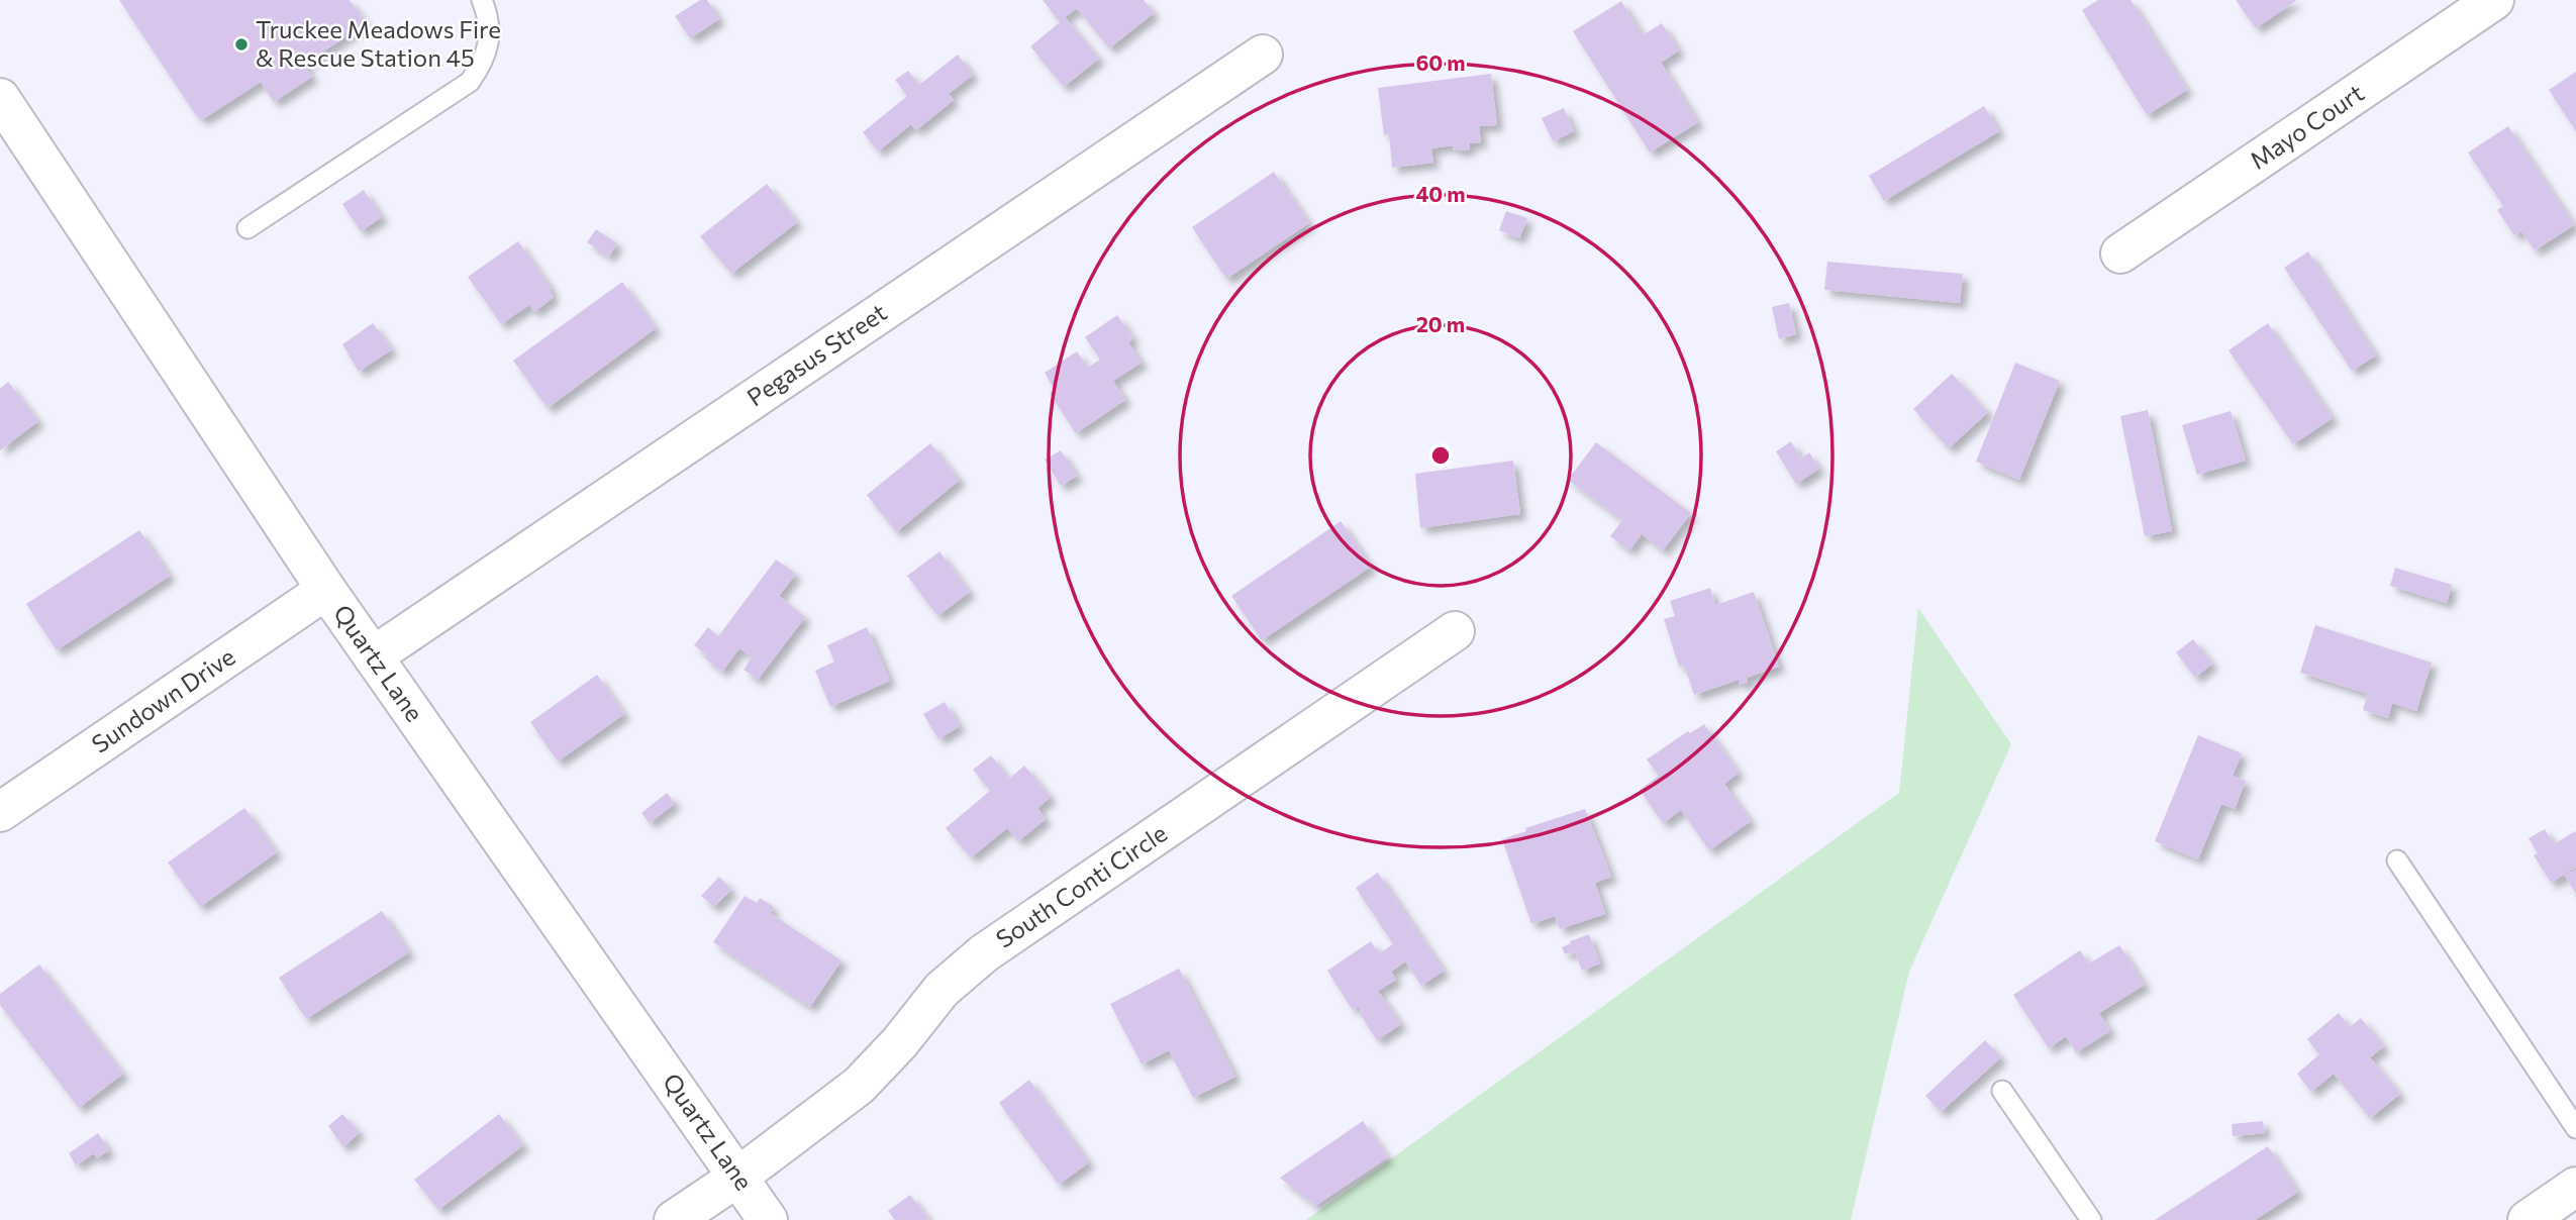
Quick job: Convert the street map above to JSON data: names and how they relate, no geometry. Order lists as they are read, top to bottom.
{
  "streets": {
    "street": [
      "Mayo Court",
      "Pegasus Street",
      "Quartz Lane",
      "Sundown Drive",
      "South Conti Circle"
    ]
  },
  "crossings": [
    ["Pegasus Street", "Quartz Lane"],
    ["Quartz Lane", "Sundown Drive"],
    ["Quartz Lane", "South Conti Circle"]
  ],
  "places": ["Truckee Meadows Fire & Rescue Station 45"],
  "rings": ["60 m", "40 m", "20 m"]
}
